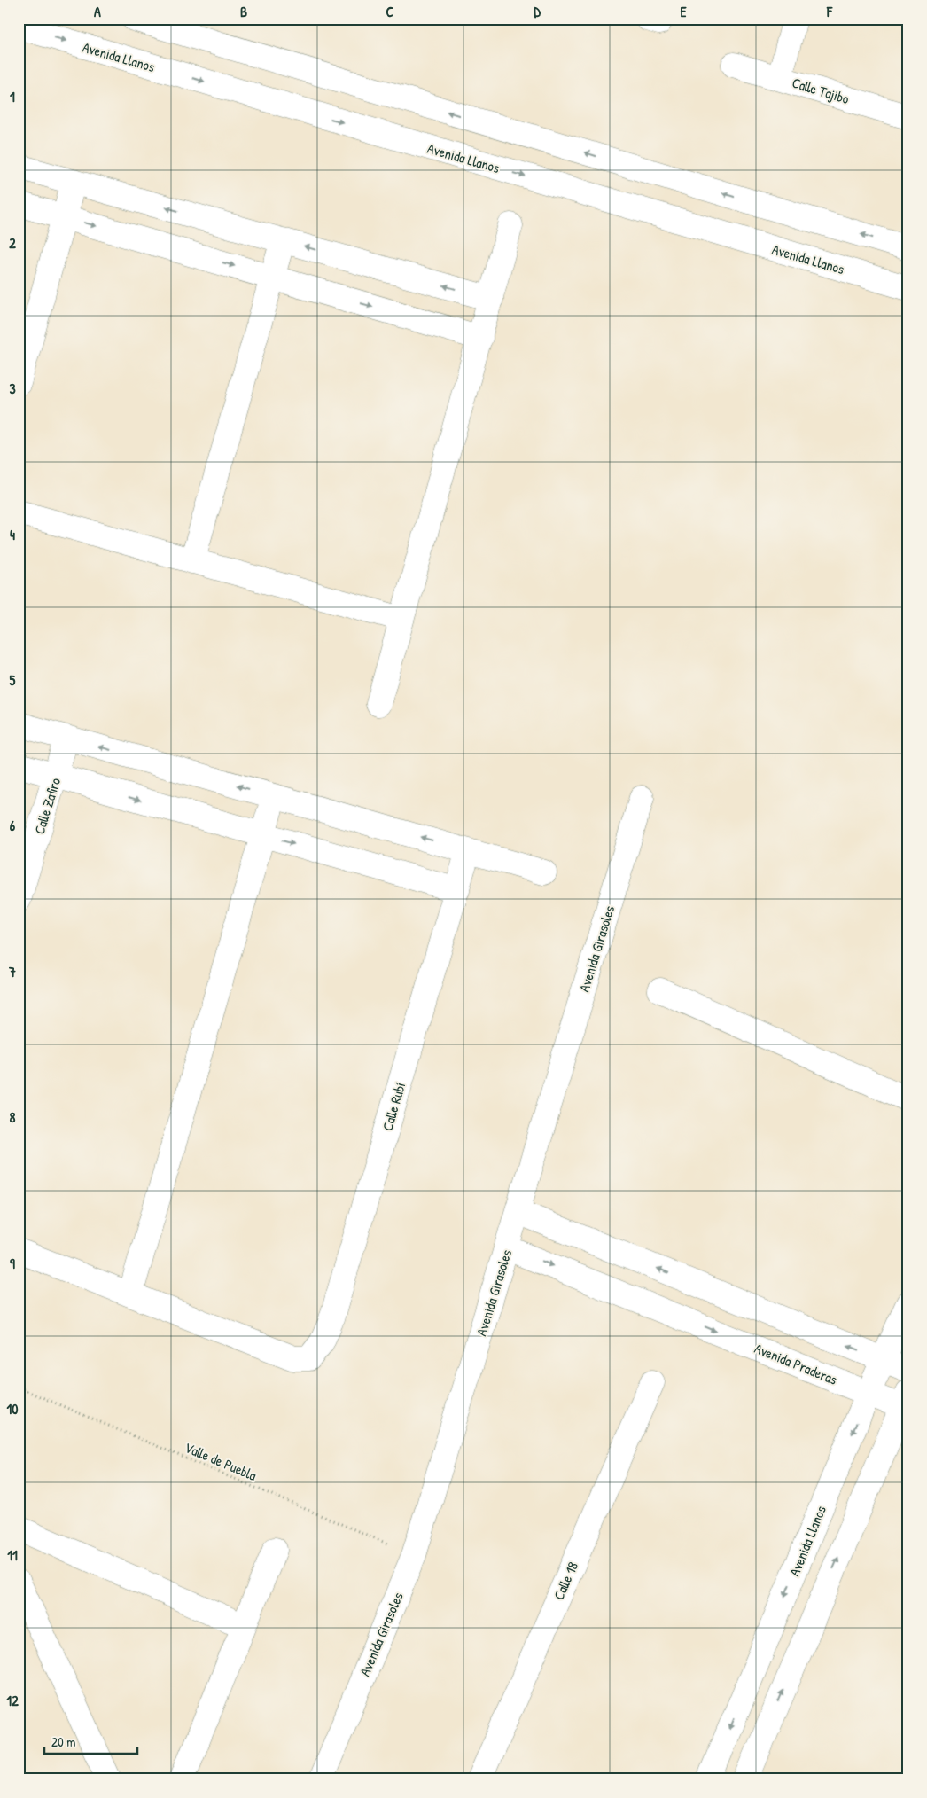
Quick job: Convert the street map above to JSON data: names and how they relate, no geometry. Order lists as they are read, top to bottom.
{
  "streets": {
    "street": [
      "Avenida Llanos",
      "Calle Tajibo",
      "Calle Zafiro",
      "Avenida Girasoles",
      "Calle Rubí",
      "Avenida Praderas",
      "Calle 18"
    ],
    "path": ["Valle de Puebla"]
  },
  "crossings": [
    ["Avenida Llanos", "Avenida Praderas"],
    ["Avenida Girasoles", "Avenida Praderas"],
    ["Avenida Girasoles", "Valle de Puebla"]
  ],
  "scale_bar": "20 m",
  "grid": {
    "columns": [
      "A",
      "B",
      "C",
      "D",
      "E",
      "F"
    ],
    "rows": [
      "1",
      "2",
      "3",
      "4",
      "5",
      "6",
      "7",
      "8",
      "9",
      "10",
      "11",
      "12"
    ]
  }
}
